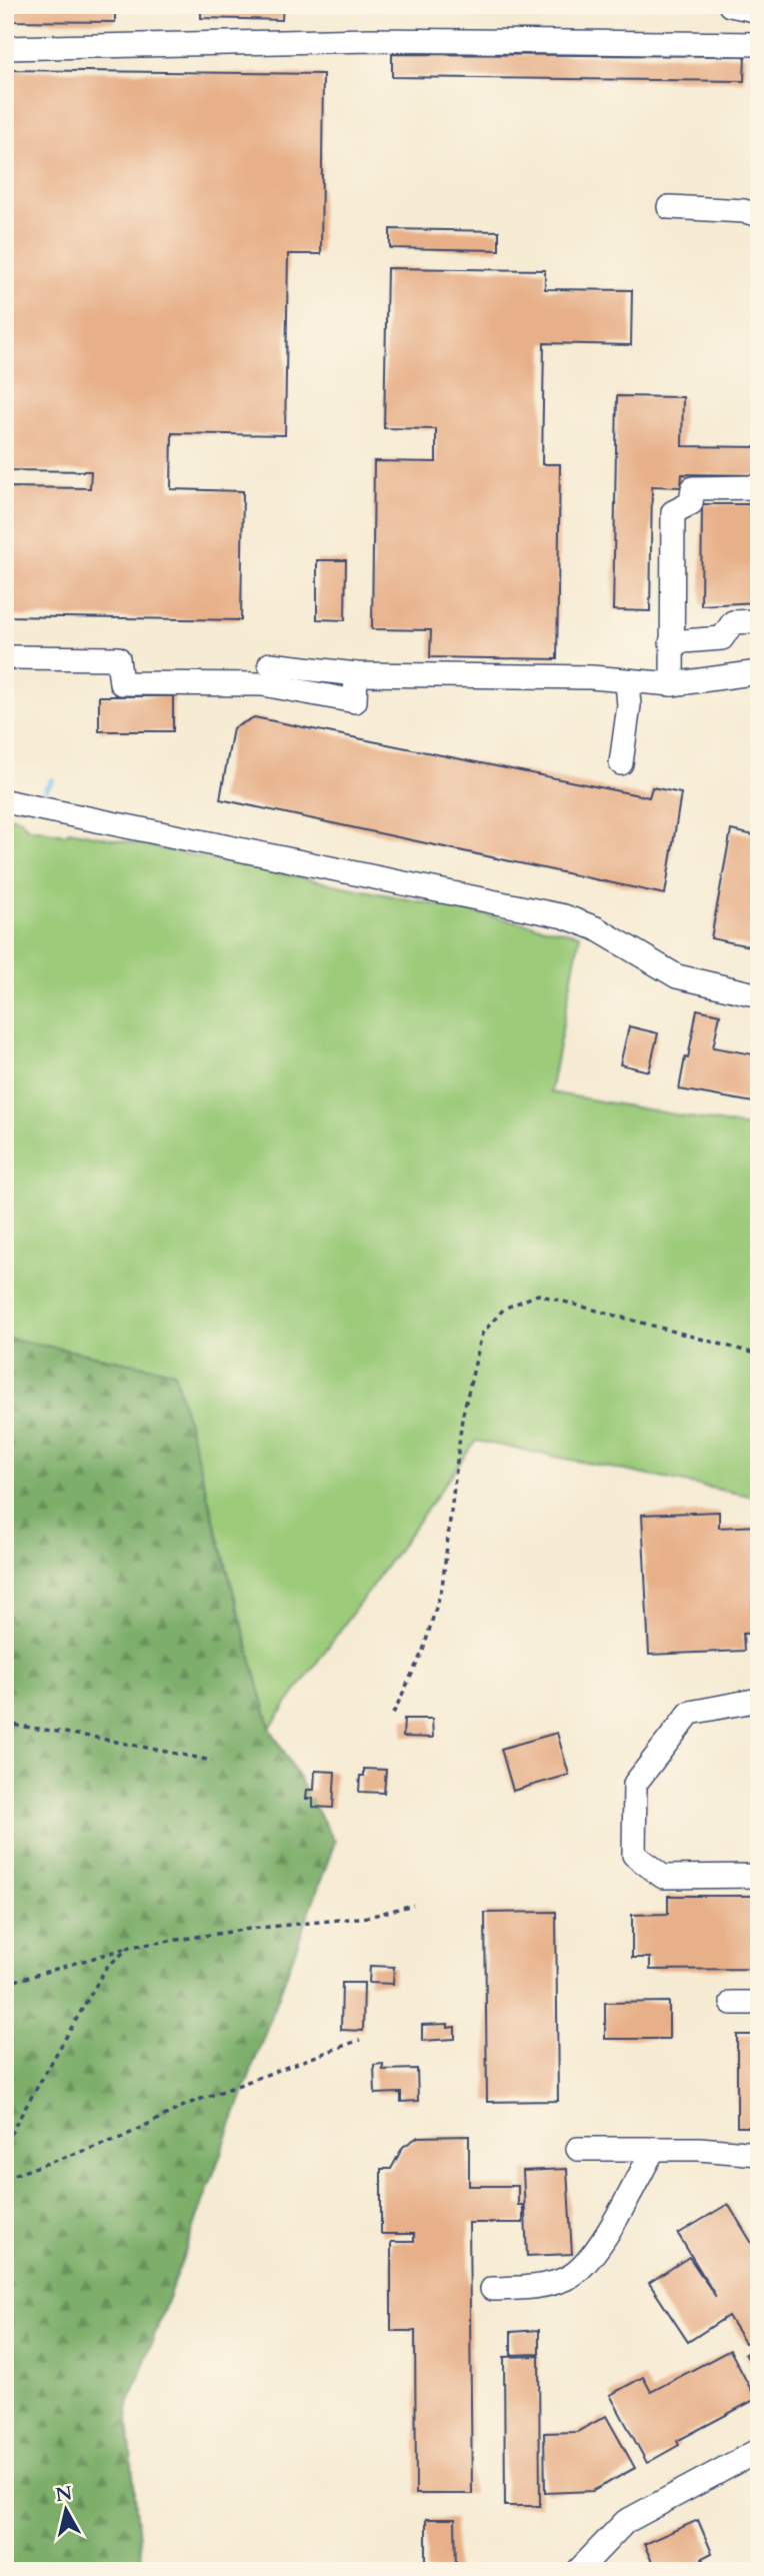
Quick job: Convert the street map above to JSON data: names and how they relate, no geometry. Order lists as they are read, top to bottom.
{
  "north": "top"
}
